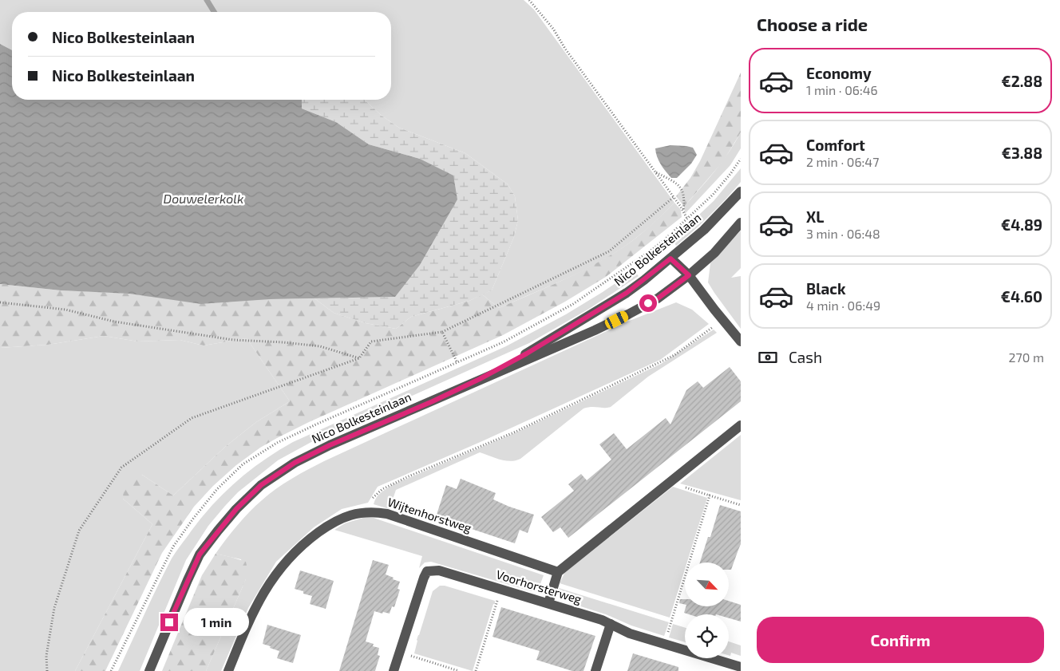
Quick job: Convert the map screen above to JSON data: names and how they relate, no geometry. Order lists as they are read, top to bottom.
{
  "streets": {
    "street": ["Nico Bolkesteinlaan", "Wijtenhorstweg", "Voorhorsterweg"]
  },
  "water": ["Douwelerkolk"],
  "north": "bottom right",
  "page": {
    "heading": "Choose a ride",
    "banner": ["Nico Bolkesteinlaan", "Nico Bolkesteinlaan"],
    "list": [
      {
        "name": "Economy",
        "note": "1 min · 06:46",
        "value": "€2.88"
      },
      {
        "name": "Comfort",
        "note": "2 min · 06:47",
        "value": "€3.88"
      },
      {
        "name": "XL",
        "note": "3 min · 06:48",
        "value": "€4.89"
      },
      {
        "name": "Black",
        "note": "4 min · 06:49",
        "value": "€4.60"
      }
    ],
    "pay": ["Cash", "270 m"],
    "bubble": "1 min",
    "buttons": "Confirm"
  }
}
